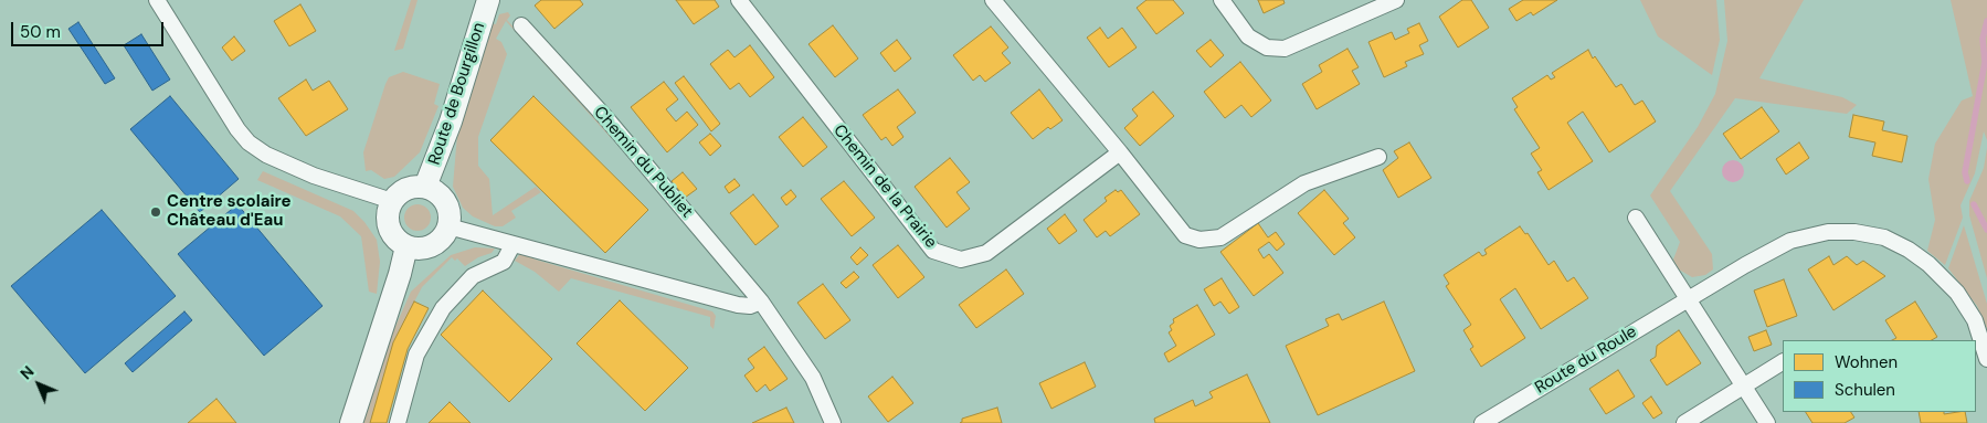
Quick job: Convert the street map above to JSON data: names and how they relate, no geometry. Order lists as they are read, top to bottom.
{
  "streets": {
    "main road": ["Route de Bourgillon"],
    "street": ["Chemin du Publiet", "Chemin de la Prairie", "Route du Roule"]
  },
  "places": ["Centre scolaire Château d'Eau"],
  "legend": ["Wohnen", "Schulen"],
  "scale_bar": "50 m",
  "north": "top left"
}
